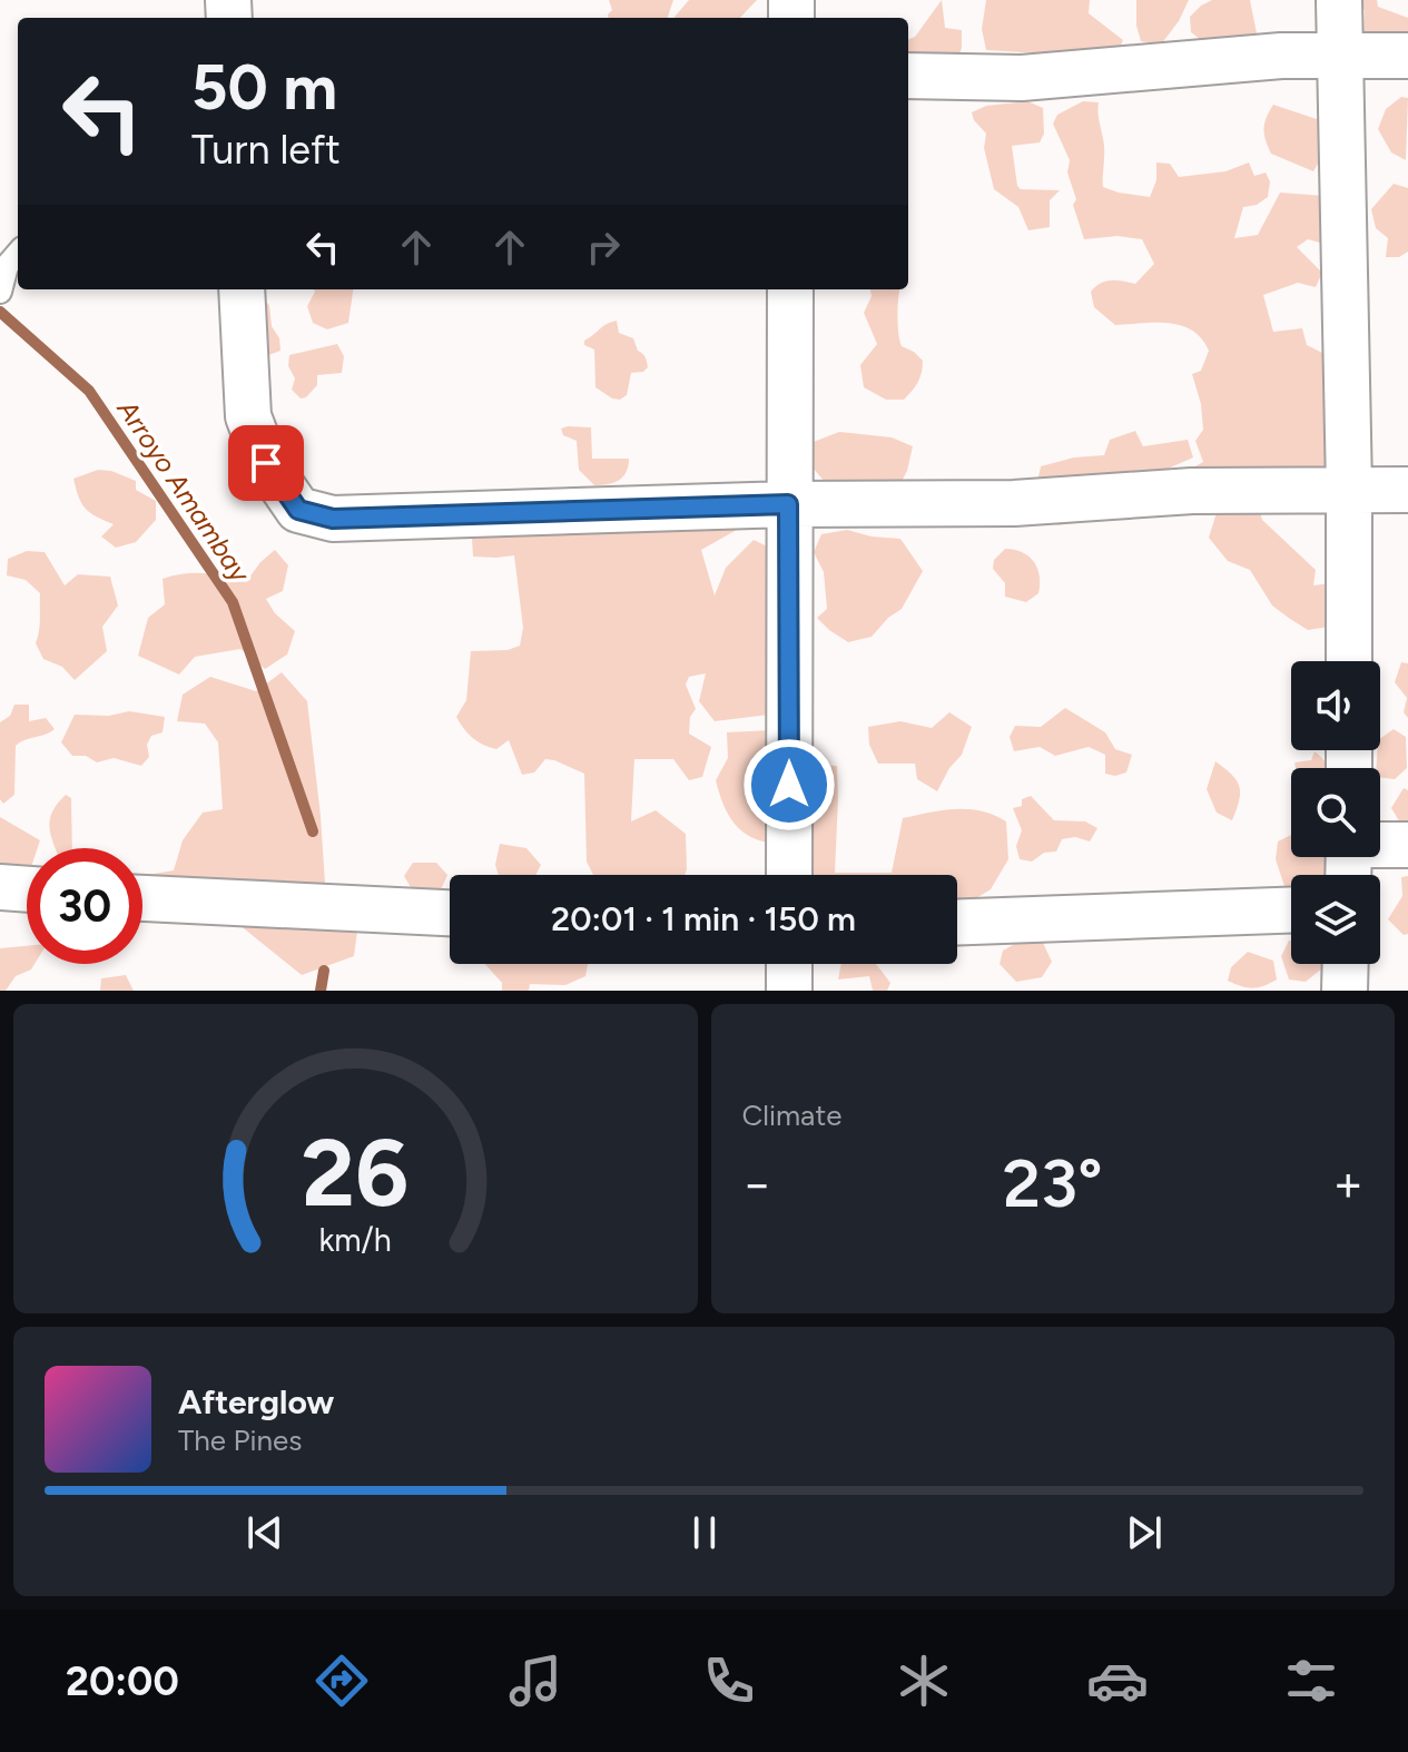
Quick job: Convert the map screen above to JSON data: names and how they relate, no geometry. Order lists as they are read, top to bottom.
{
  "water": ["Arroyo Amambay"],
  "page": {
    "turn": ["50 m", "Turn left"],
    "limit": "30",
    "trip": "20:01 · 1 min · 150 m",
    "tile": "Climate",
    "heat": ["−", "23°", "+"],
    "song": ["Afterglow", "The Pines"],
    "tabs": "20:00",
    "gauge": ["26", "km/h"]
  }
}
